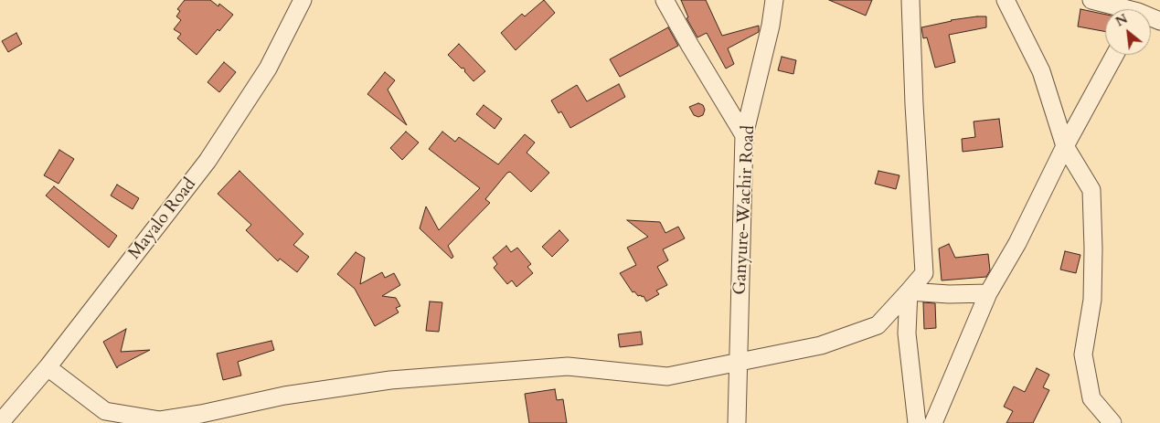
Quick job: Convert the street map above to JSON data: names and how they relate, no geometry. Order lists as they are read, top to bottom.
{
  "streets": {
    "street": ["Ganyure-Wachir Road", "Mayalo Road"]
  },
  "north": "top left"
}
